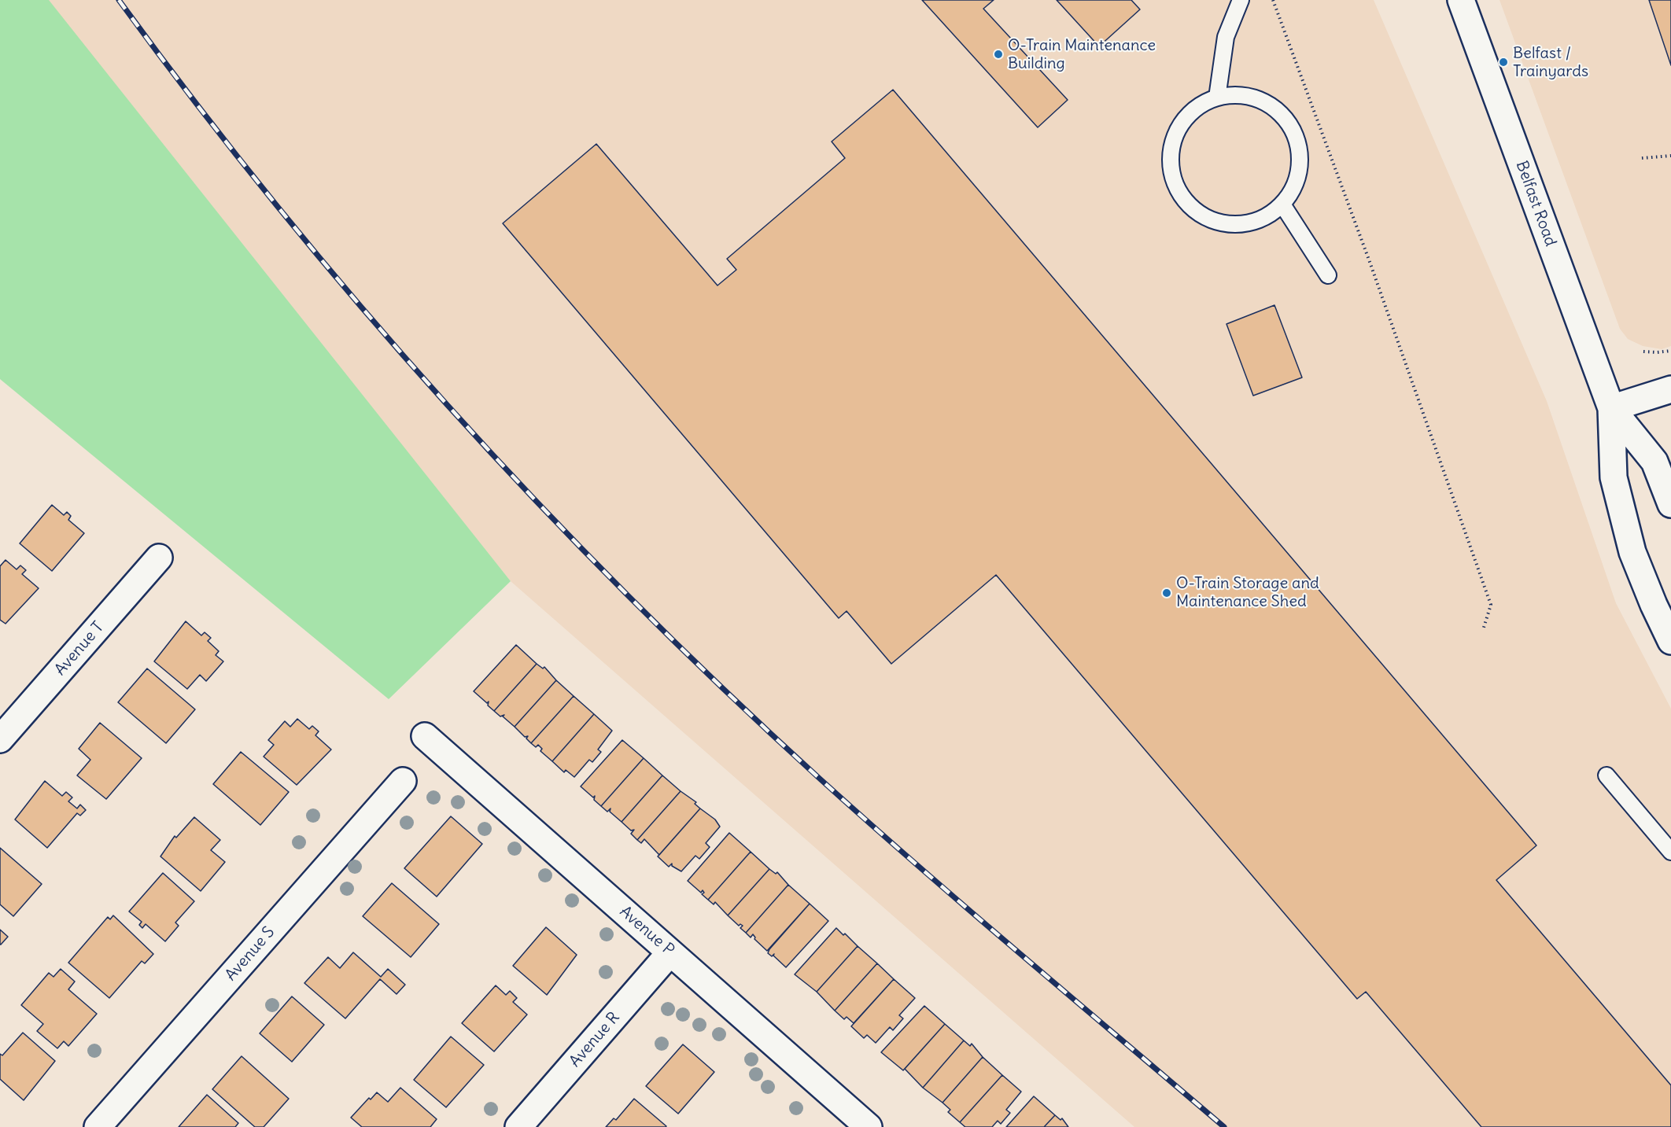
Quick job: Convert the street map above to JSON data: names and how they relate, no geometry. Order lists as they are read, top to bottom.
{
  "streets": {
    "street": [
      "Belfast Road",
      "Avenue T",
      "Avenue P",
      "Avenue S",
      "Avenue R"
    ]
  },
  "crossings": [
    ["Avenue P", "Avenue R"]
  ],
  "places": ["O-Train Maintenance Building", "Belfast / Trainyards", "O-Train Storage and Maintenance Shed"]
}
